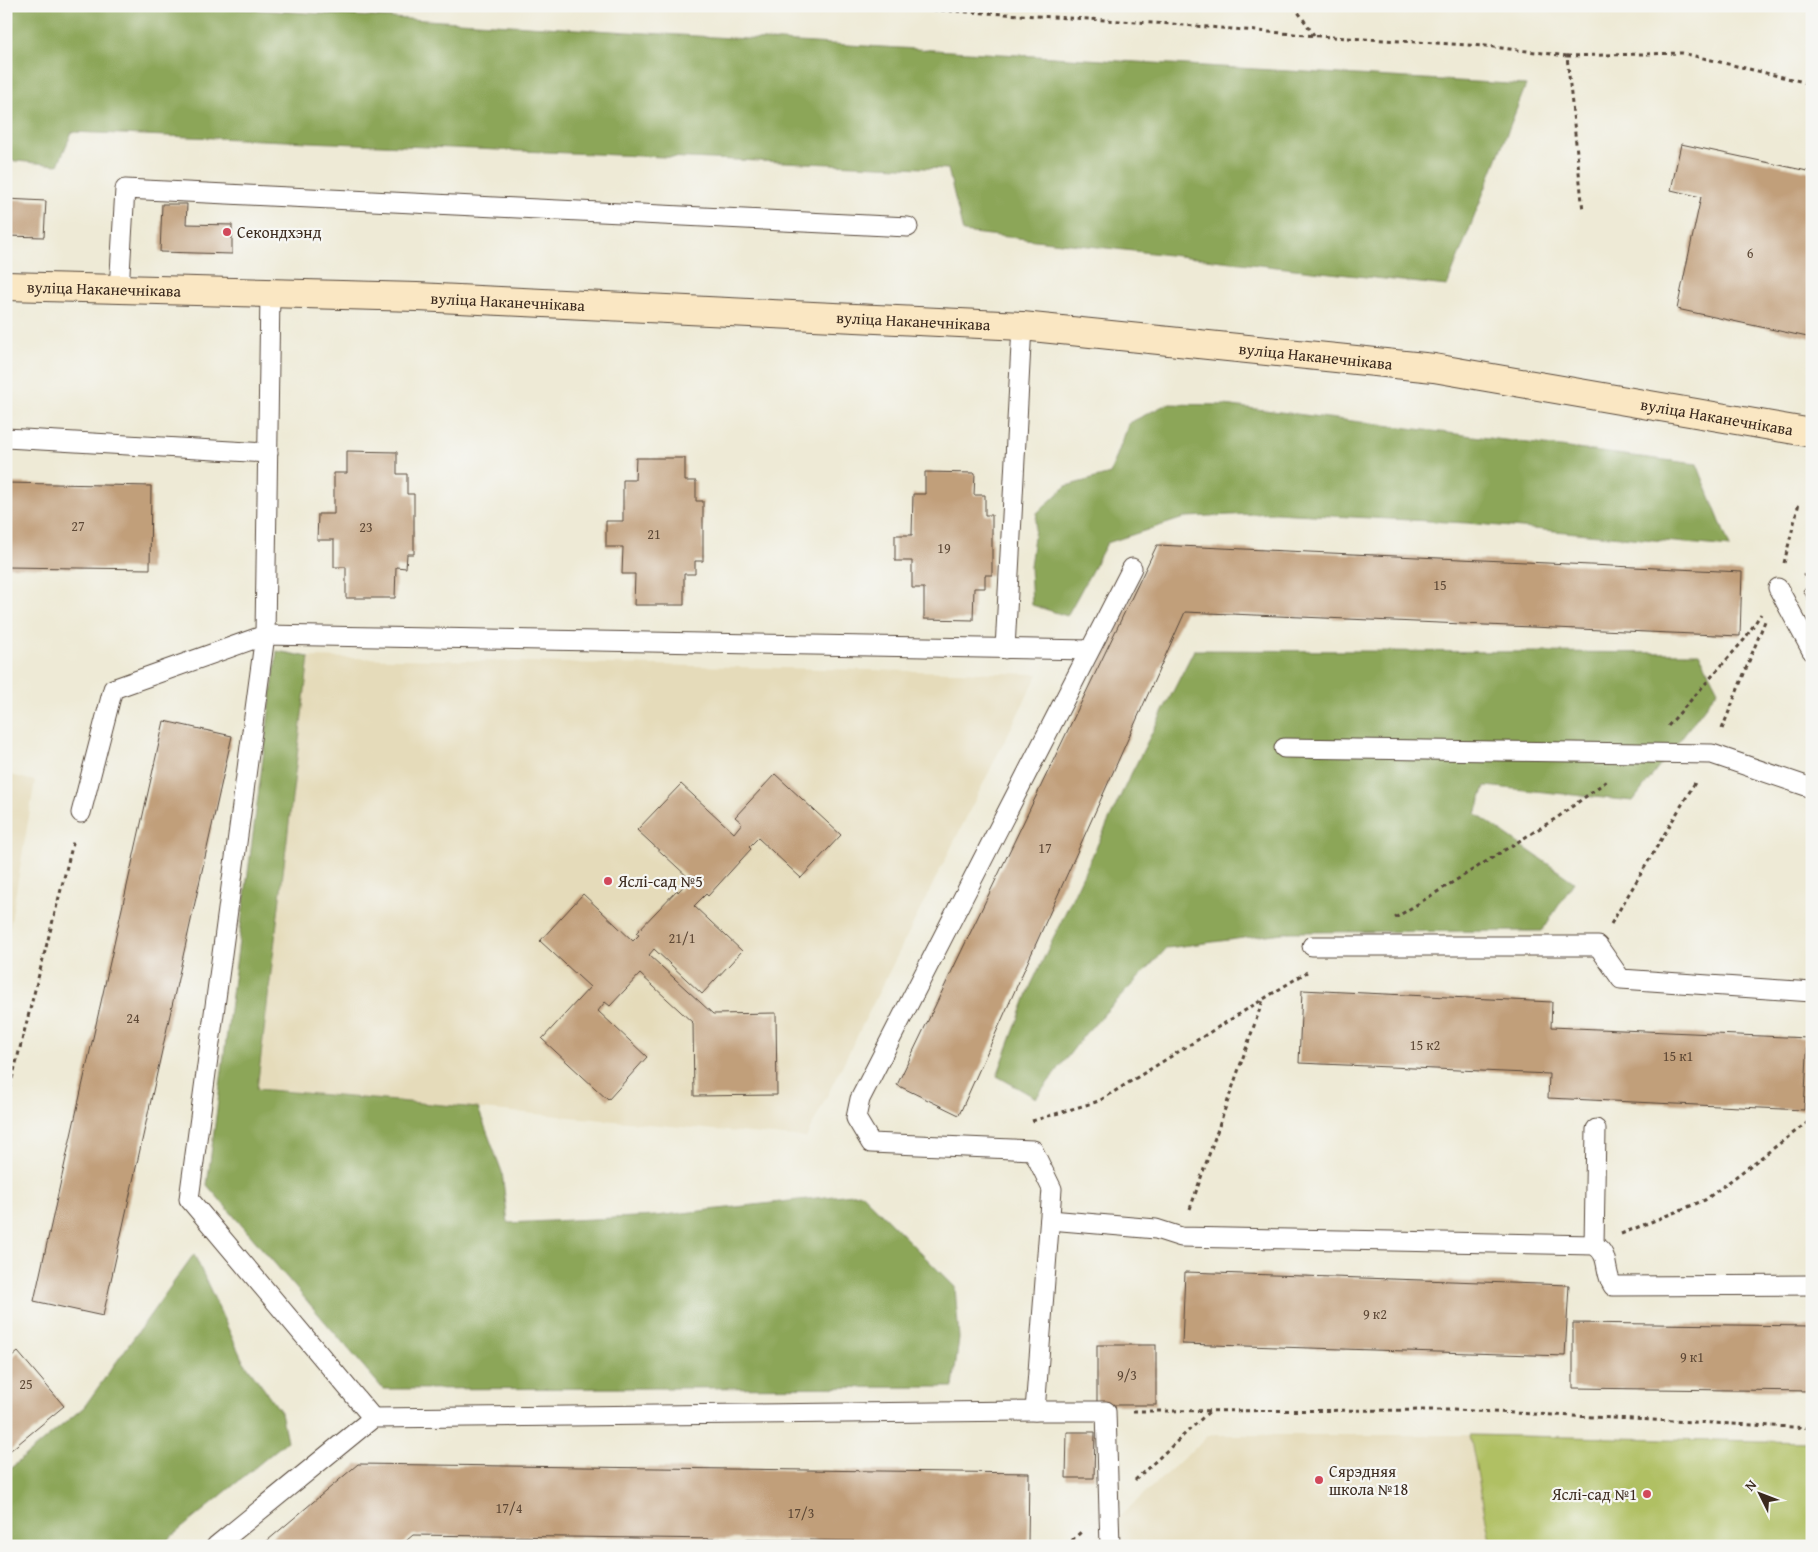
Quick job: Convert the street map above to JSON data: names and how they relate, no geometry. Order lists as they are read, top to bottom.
{
  "streets": {
    "main road": ["вуліца Наканечнікава"]
  },
  "places": [
    "Секондхэнд",
    "Яслі-сад №5",
    "Сярэдняя школа №18",
    "Яслі-сад №1"
  ],
  "house_numbers": [
    "6",
    "27",
    "23",
    "21",
    "19",
    "15",
    "17",
    "21/1",
    "24",
    "15 к2",
    "15 к1",
    "9 к2",
    "9 к1",
    "9/3",
    "25",
    "17/4",
    "17/3"
  ],
  "north": "top left"
}
